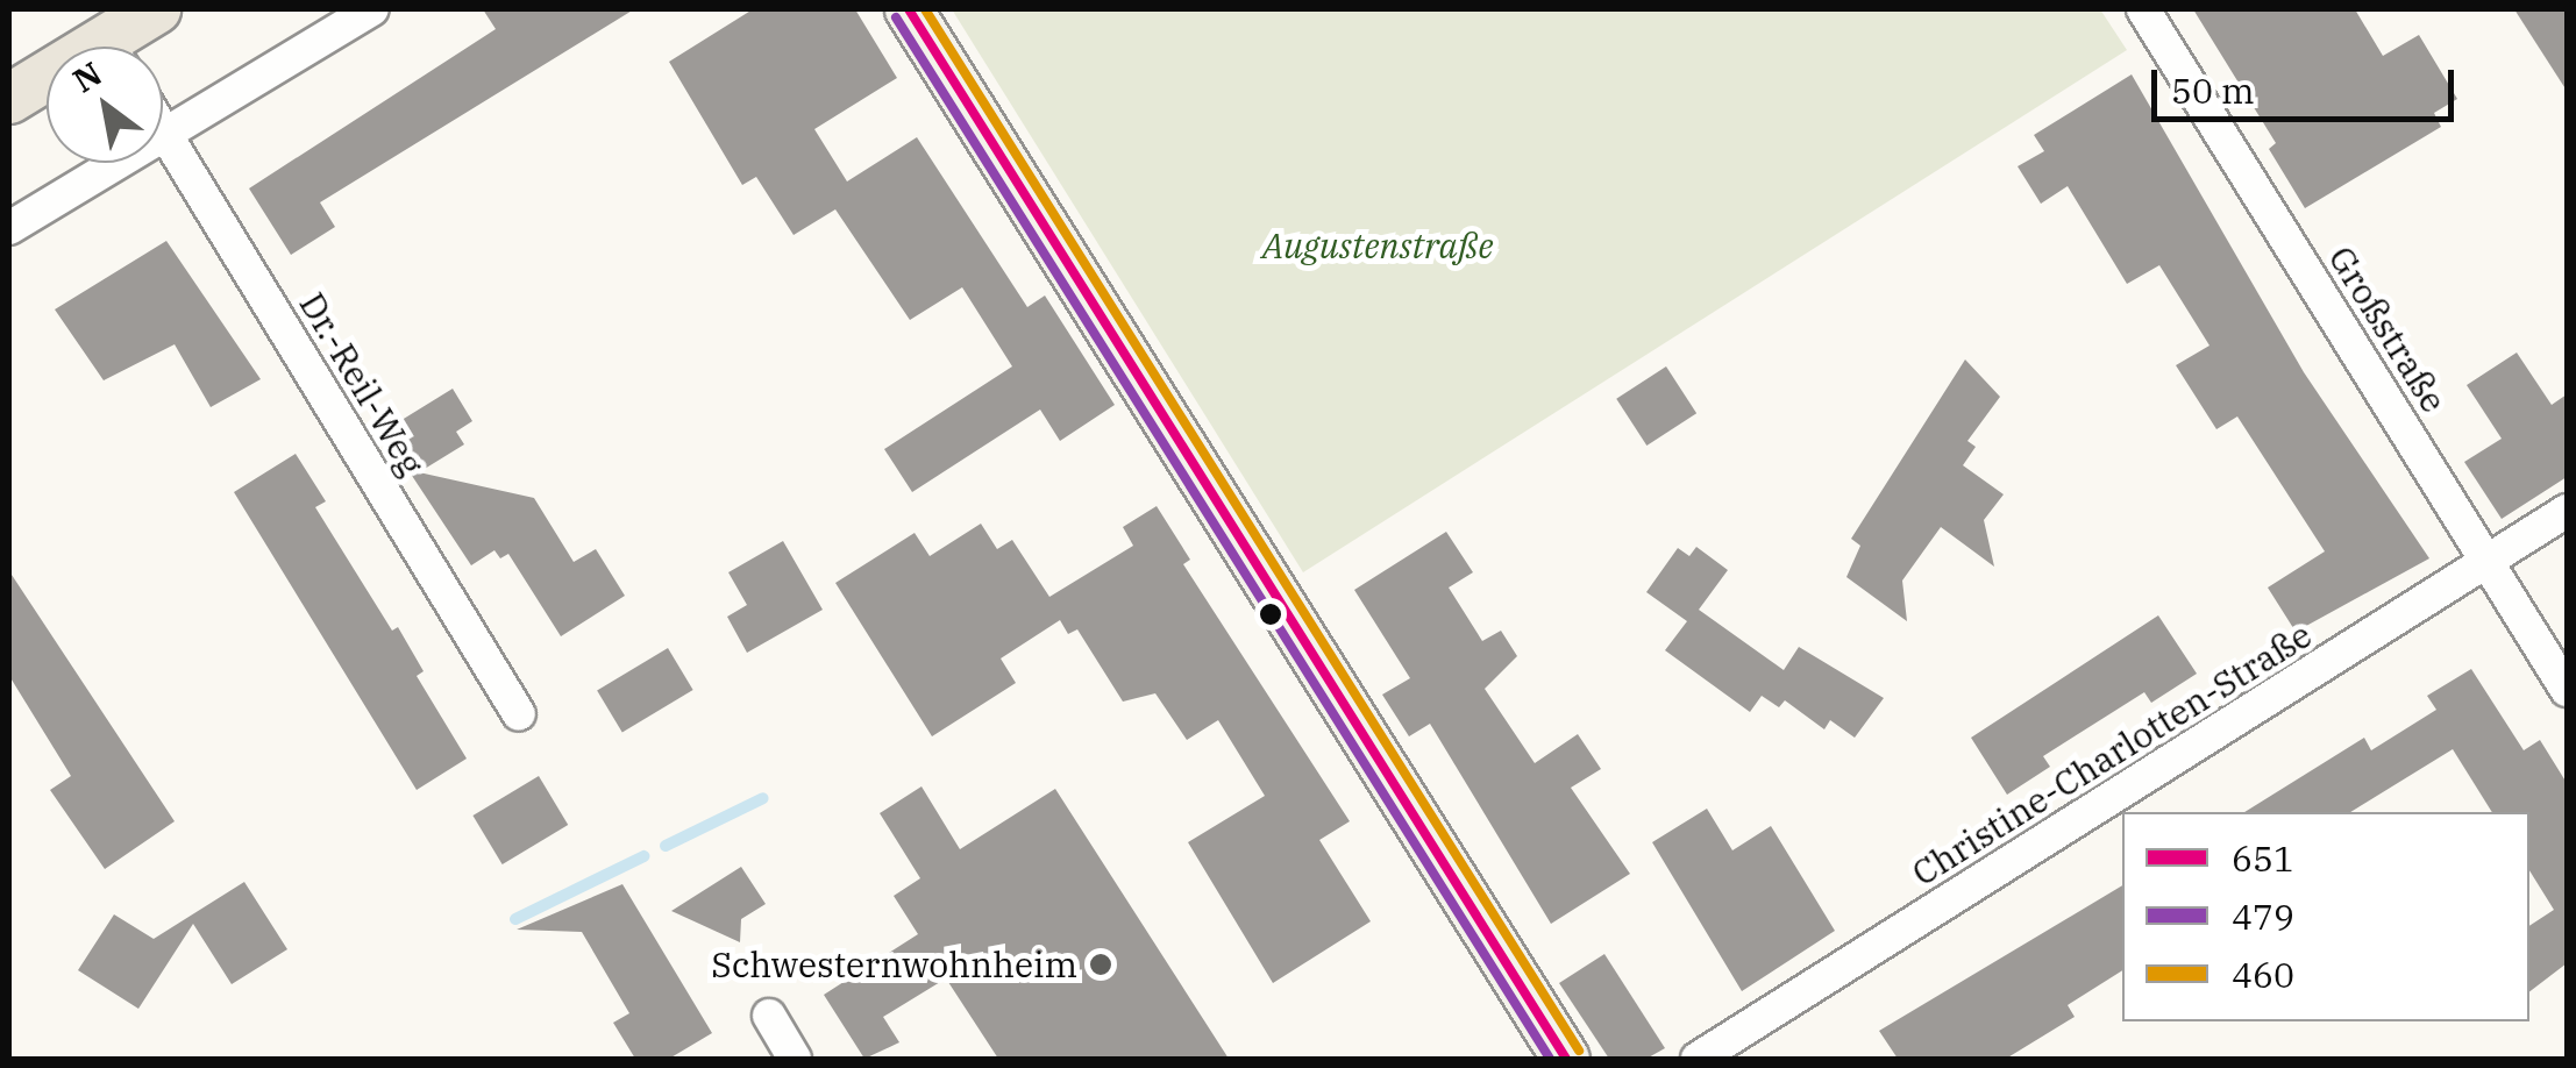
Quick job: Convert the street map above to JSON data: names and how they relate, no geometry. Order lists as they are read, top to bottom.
{
  "streets": {
    "street": ["Großstraße", "Dr.-Reil-Weg", "Christine-Charlotten-Straße"]
  },
  "crossings": [
    ["Großstraße", "Christine-Charlotten-Straße"]
  ],
  "parks": ["Augustenstraße"],
  "places": ["Schwesternwohnheim"],
  "lines": ["transit line 651", "transit line 460", "transit line 479"],
  "legend": ["651", "479", "460"],
  "scale_bar": "50 m",
  "north": "top left"
}
